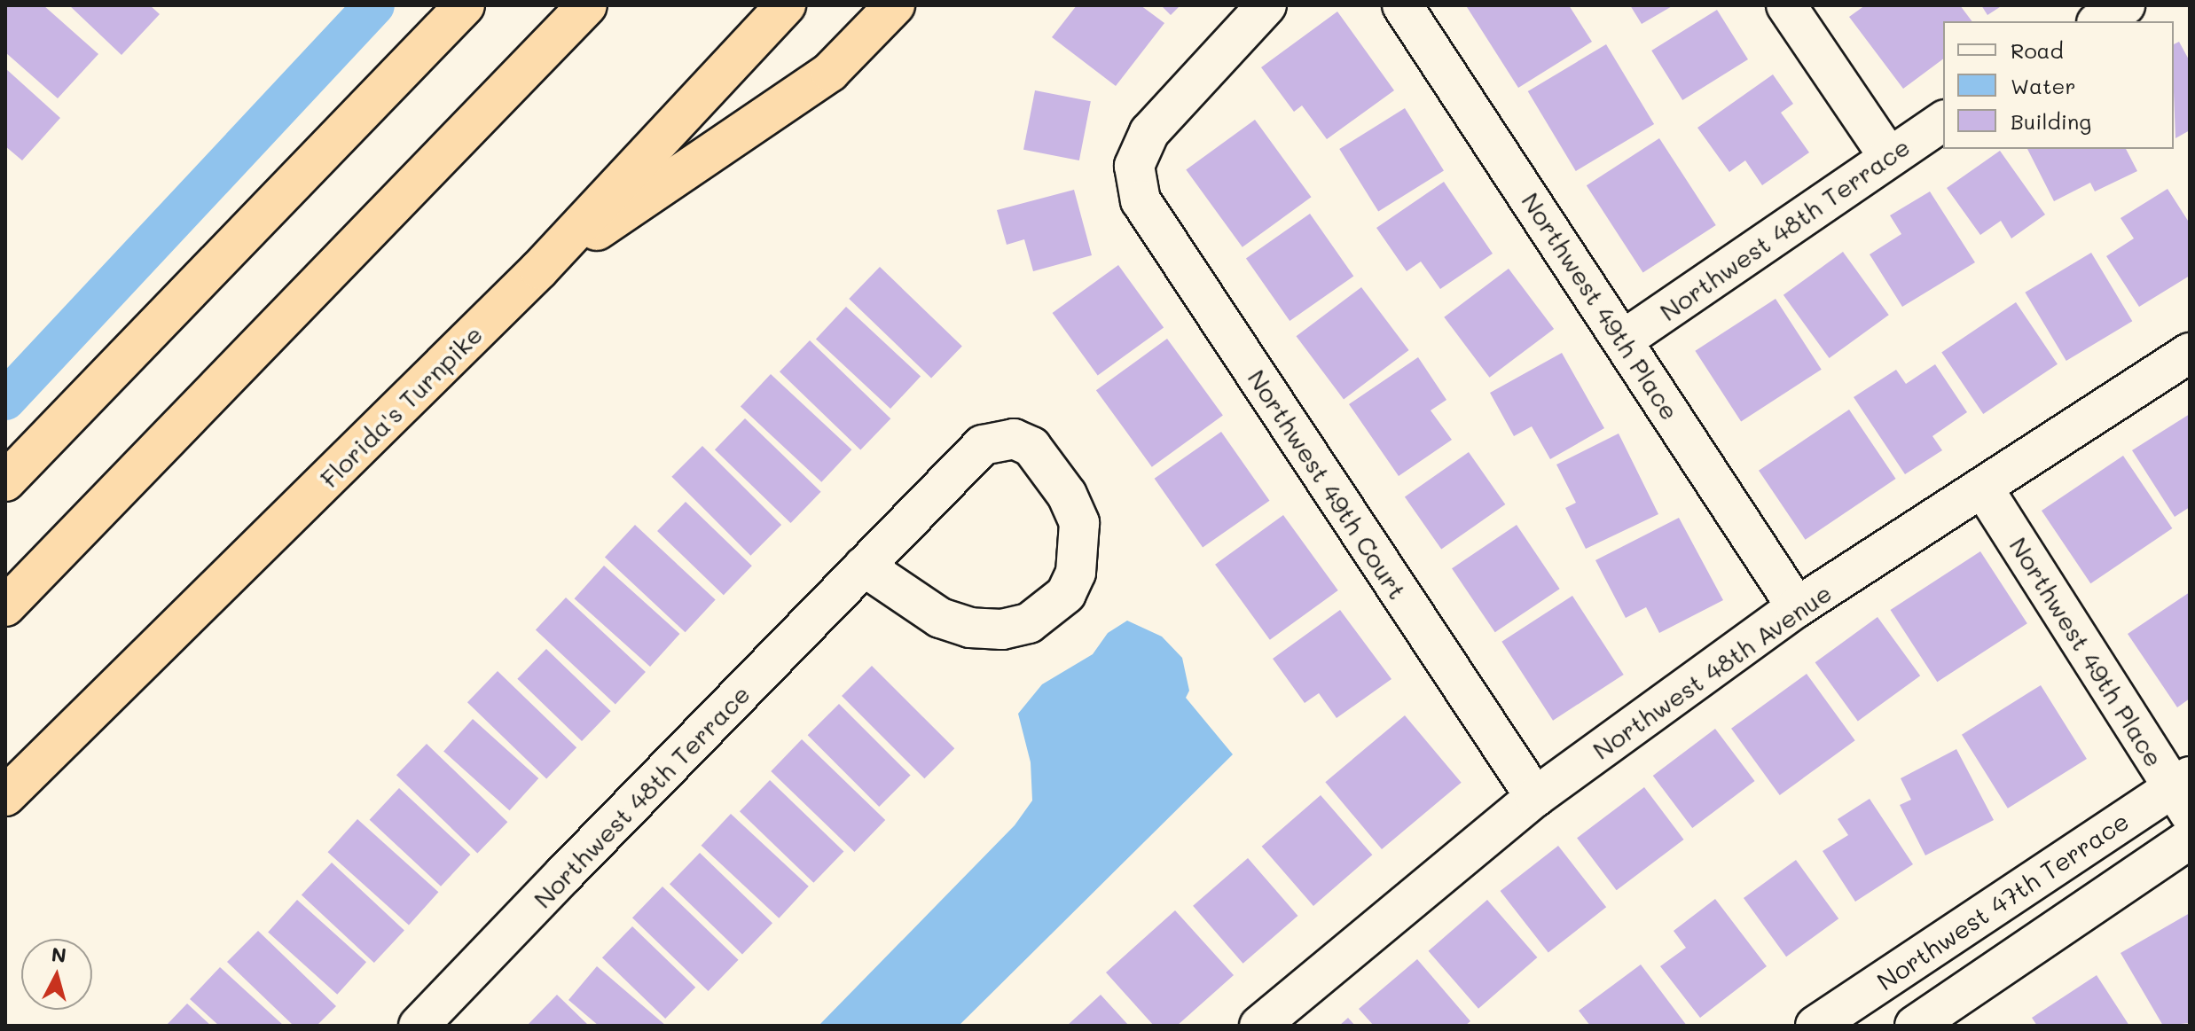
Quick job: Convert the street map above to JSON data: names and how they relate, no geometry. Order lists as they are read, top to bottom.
{
  "streets": {
    "highway": ["Florida's Turnpike"],
    "street": [
      "Northwest 48th Terrace",
      "Northwest 49th Place",
      "Northwest 49th Court",
      "Northwest 48th Avenue",
      "Northwest 47th Terrace"
    ]
  },
  "crossings": [
    ["Northwest 48th Terrace", "Northwest 49th Place"],
    ["Northwest 49th Place", "Northwest 48th Avenue"],
    ["Northwest 49th Place", "Northwest 47th Terrace"],
    ["Northwest 49th Court", "Northwest 48th Avenue"]
  ],
  "legend": ["Road", "Water", "Building"],
  "north": "top"
}
